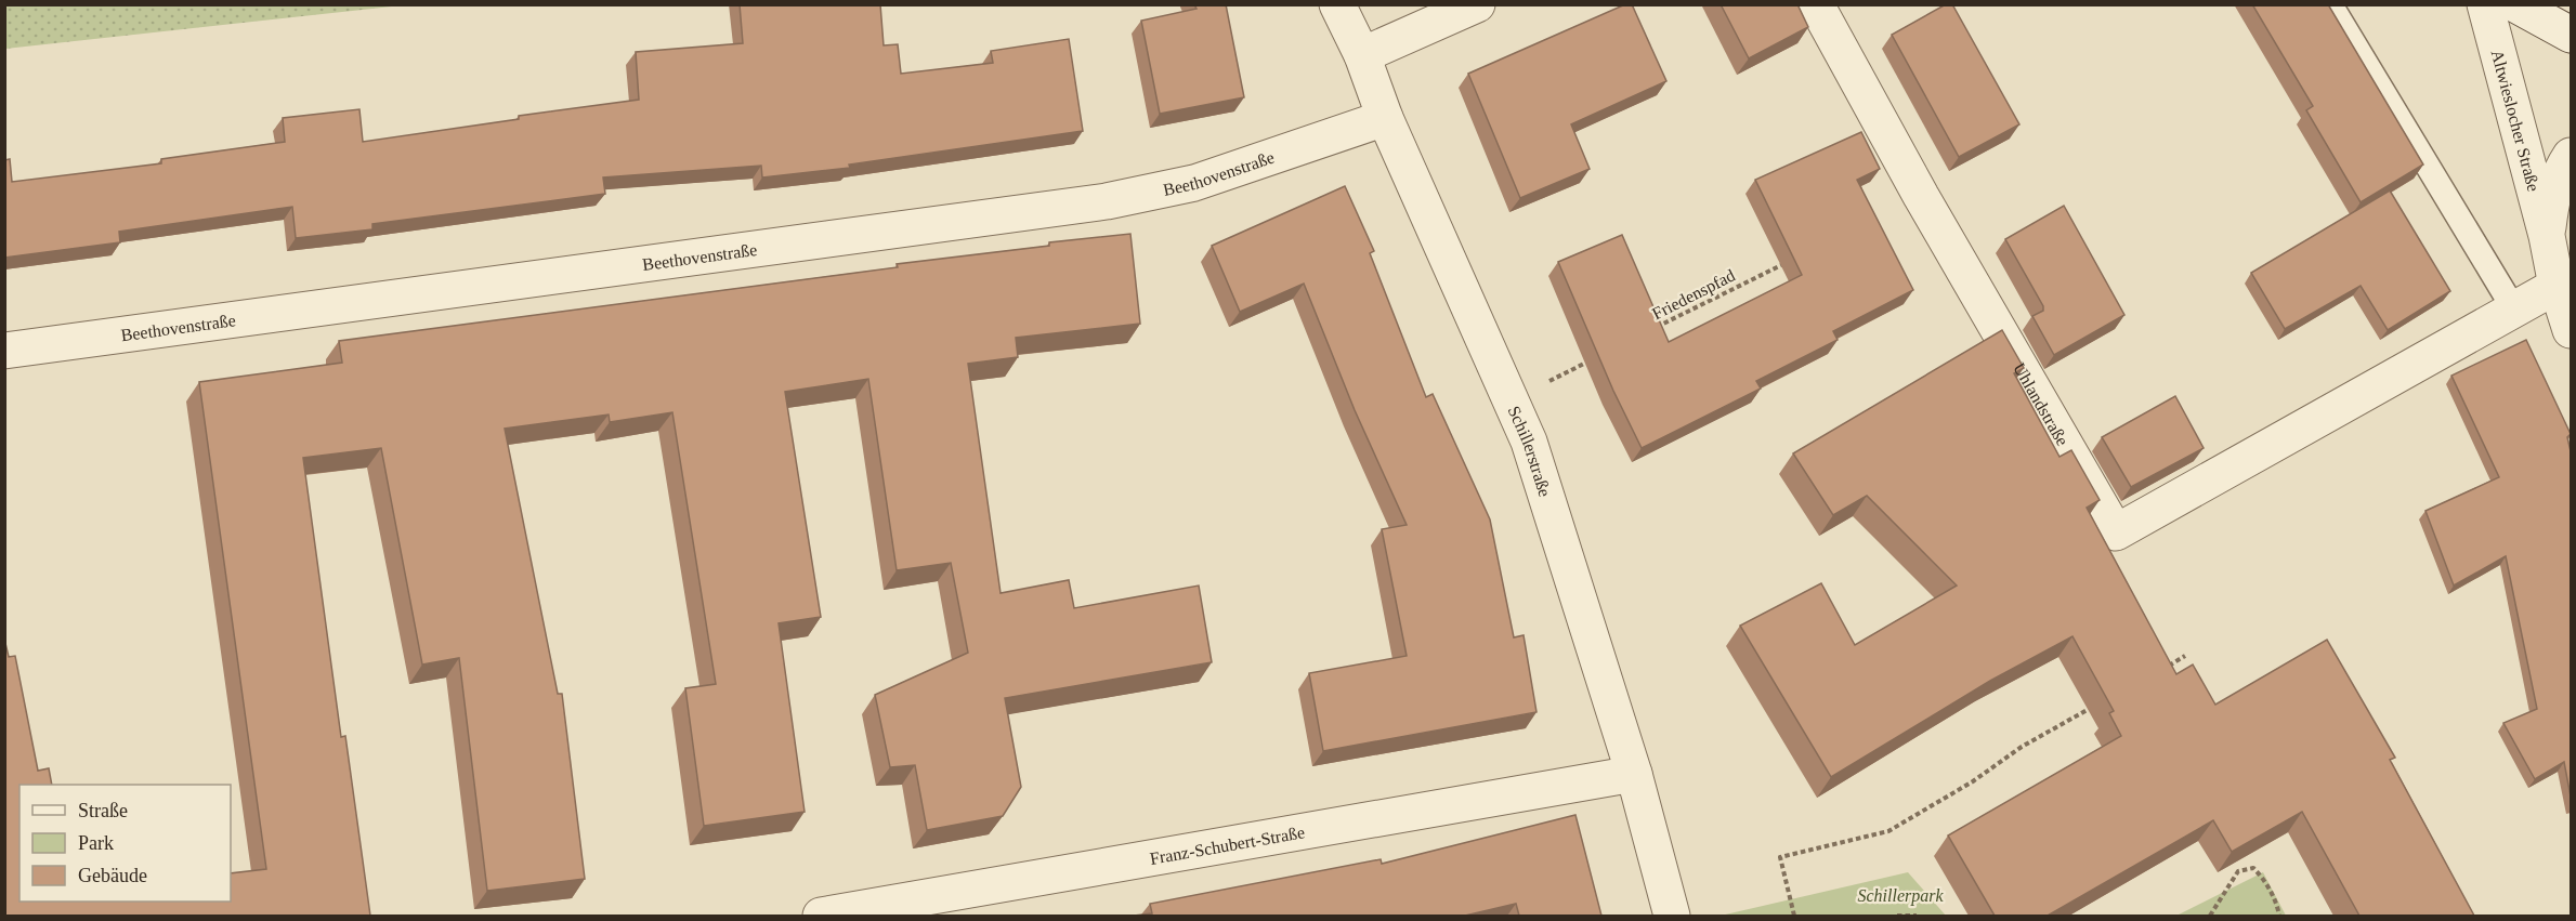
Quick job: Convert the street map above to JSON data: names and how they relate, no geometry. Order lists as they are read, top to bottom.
{
  "streets": {
    "street": [
      "Altwieslocher Straße",
      "Beethovenstraße",
      "Uhlandstraße",
      "Schillerstraße",
      "Franz-Schubert-Straße"
    ],
    "path": ["Friedenspfad"]
  },
  "crossings": [
    ["Altwieslocher Straße", "Uhlandstraße"],
    ["Beethovenstraße", "Schillerstraße"],
    ["Schillerstraße", "Franz-Schubert-Straße"]
  ],
  "parks": ["Schillerpark"],
  "legend": ["Straße", "Park", "Gebäude"]
}
